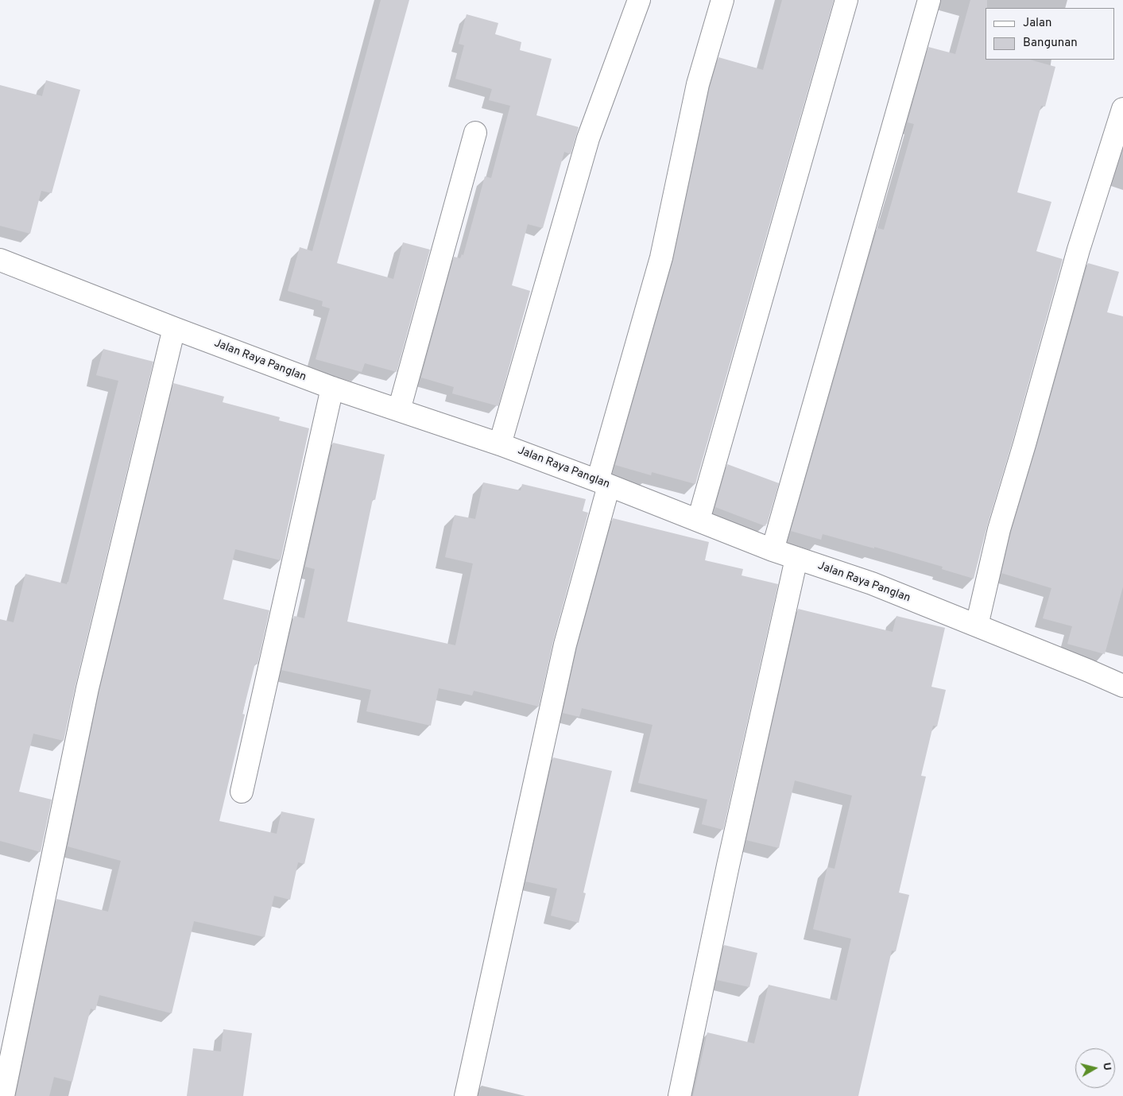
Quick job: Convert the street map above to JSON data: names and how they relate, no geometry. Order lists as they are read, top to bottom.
{
  "streets": {
    "street": ["Jalan Raya Panglan"]
  },
  "legend": ["Jalan", "Bangunan"],
  "north": "right"
}
